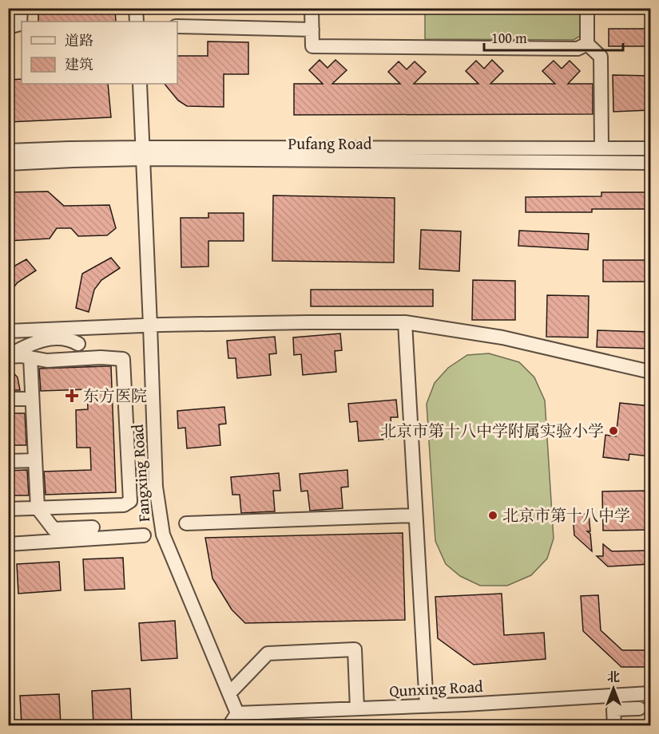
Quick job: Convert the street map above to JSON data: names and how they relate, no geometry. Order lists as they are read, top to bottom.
{
  "streets": {
    "street": ["Pufang Road", "Fangxing Road", "Qunxing Road"]
  },
  "crossings": [
    ["Pufang Road", "Fangxing Road"],
    ["Fangxing Road", "Qunxing Road"]
  ],
  "places": {
    "health": ["东方医院"],
    "other": ["北京市第十八中学附属实验小学", "北京市第十八中学"]
  },
  "legend": ["道路", "建筑"],
  "scale_bar": "100 m",
  "north": "top"
}
